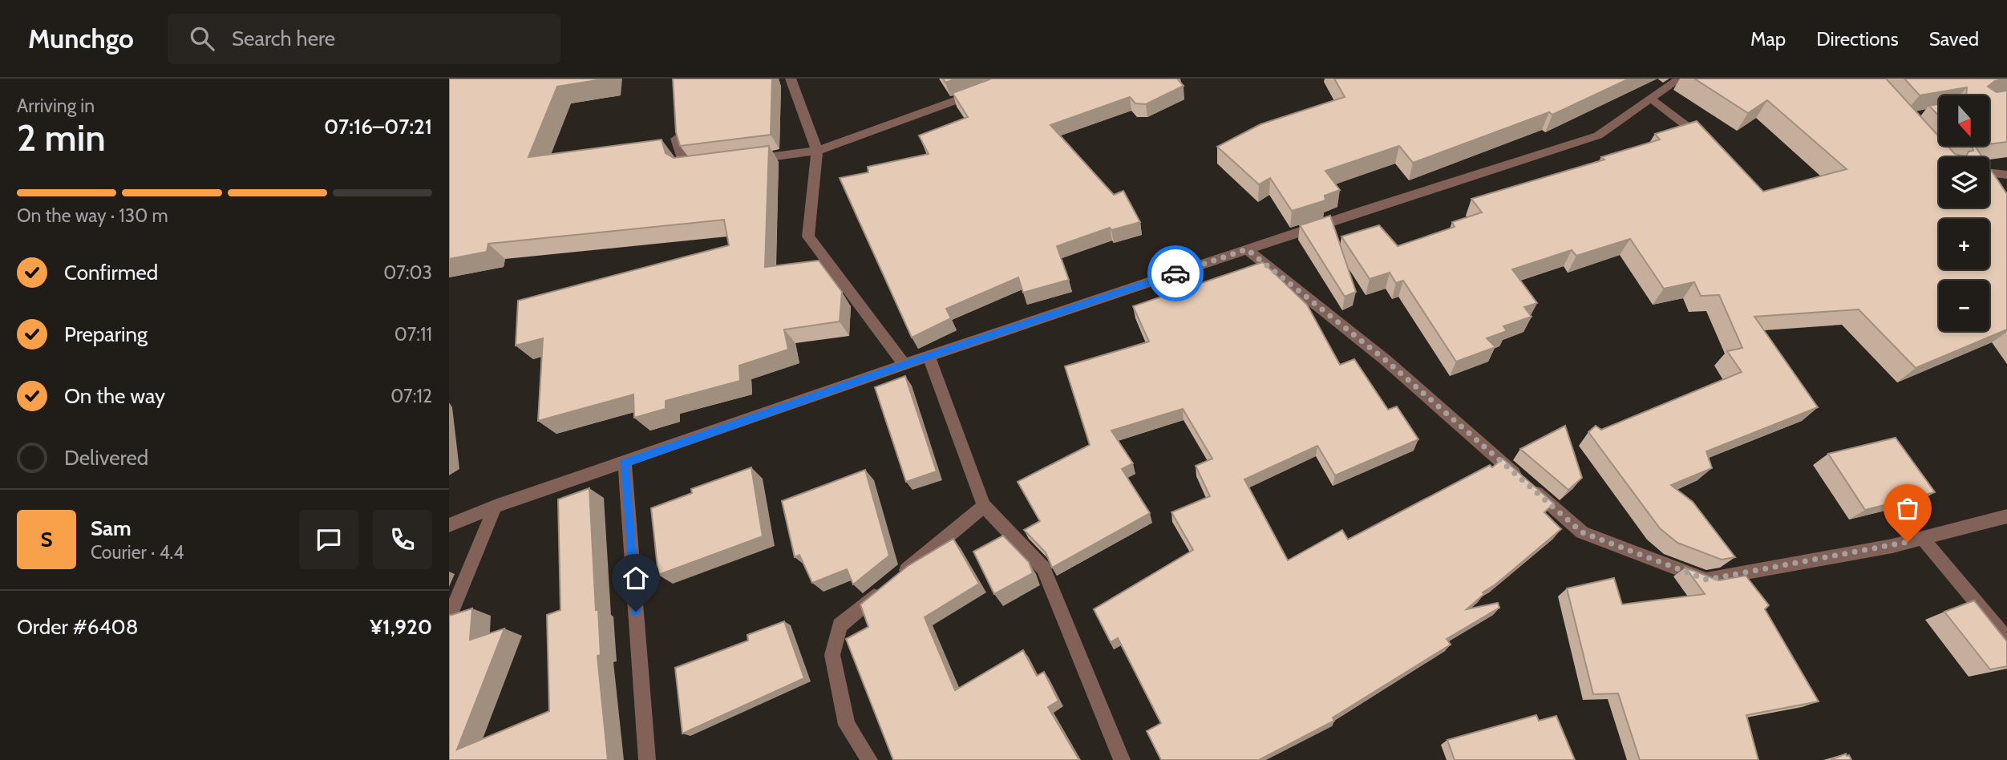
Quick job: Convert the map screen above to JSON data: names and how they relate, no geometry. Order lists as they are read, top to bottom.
{
  "north": "bottom",
  "page": {
    "header": "Munchgo",
    "search": "Search here",
    "nav": ["Map", "Directions", "Saved"],
    "heading": ["2 min", "Arriving in", "07:16–07:21"],
    "panel": [
      "Sam",
      "Courier · 4.4",
      "Order #6408",
      "¥1,920"
    ],
    "map_buttons": ["+", "−"],
    "bar": "On the way · 130 m",
    "list": [
      ["Confirmed", "07:03"],
      ["Preparing", "07:11"],
      ["On the way", "07:12"],
      "Delivered"
    ],
    "round": "S"
  }
}
